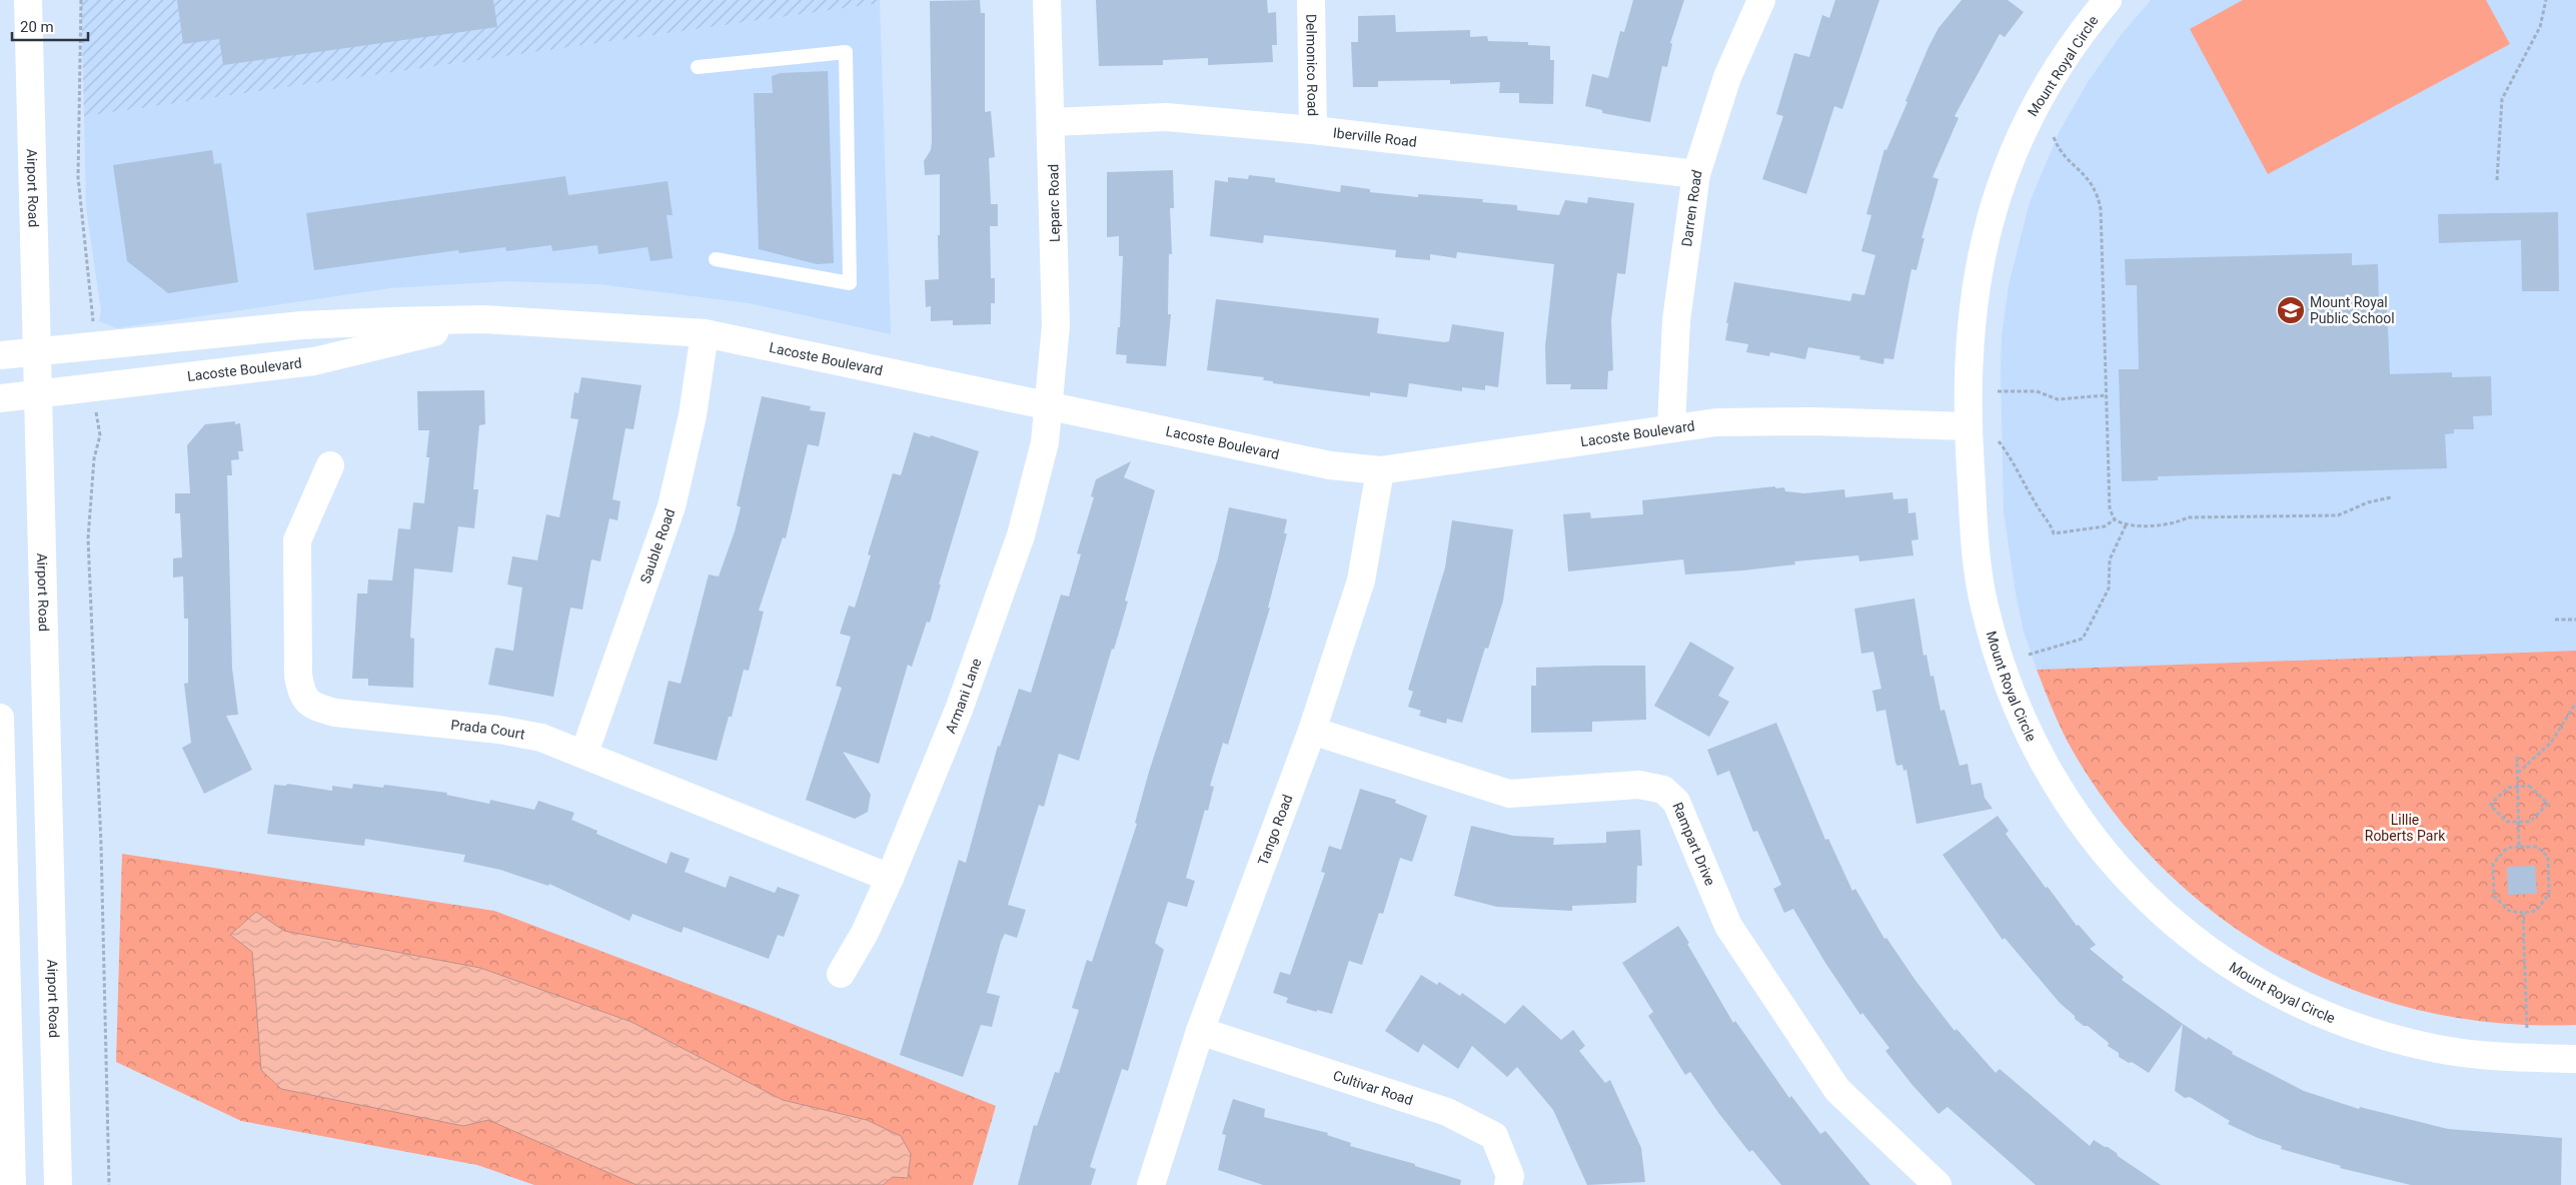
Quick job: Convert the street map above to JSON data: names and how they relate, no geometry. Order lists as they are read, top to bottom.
{
  "streets": {
    "street": [
      "Delmonico Road",
      "Mount Royal Circle",
      "Iberville Road",
      "Airport Road",
      "Leparc Road",
      "Darren Road",
      "Lacoste Boulevard",
      "Sauble Road",
      "Armani Lane",
      "Prada Court",
      "Tango Road",
      "Rampart Drive",
      "Cultivar Road"
    ]
  },
  "crossings": [
    ["Delmonico Road", "Iberville Road"],
    ["Mount Royal Circle", "Lacoste Boulevard"],
    ["Iberville Road", "Leparc Road"],
    ["Iberville Road", "Darren Road"],
    ["Airport Road", "Lacoste Boulevard"],
    ["Leparc Road", "Lacoste Boulevard"],
    ["Leparc Road", "Armani Lane"],
    ["Darren Road", "Lacoste Boulevard"],
    ["Lacoste Boulevard", "Sauble Road"],
    ["Lacoste Boulevard", "Armani Lane"],
    ["Lacoste Boulevard", "Tango Road"],
    ["Sauble Road", "Prada Court"],
    ["Armani Lane", "Prada Court"],
    ["Tango Road", "Rampart Drive"],
    ["Tango Road", "Cultivar Road"]
  ],
  "parks": ["Lillie Roberts Park"],
  "places": {
    "school or university": ["Mount Royal Public School"]
  },
  "scale_bar": "20 m"
}
